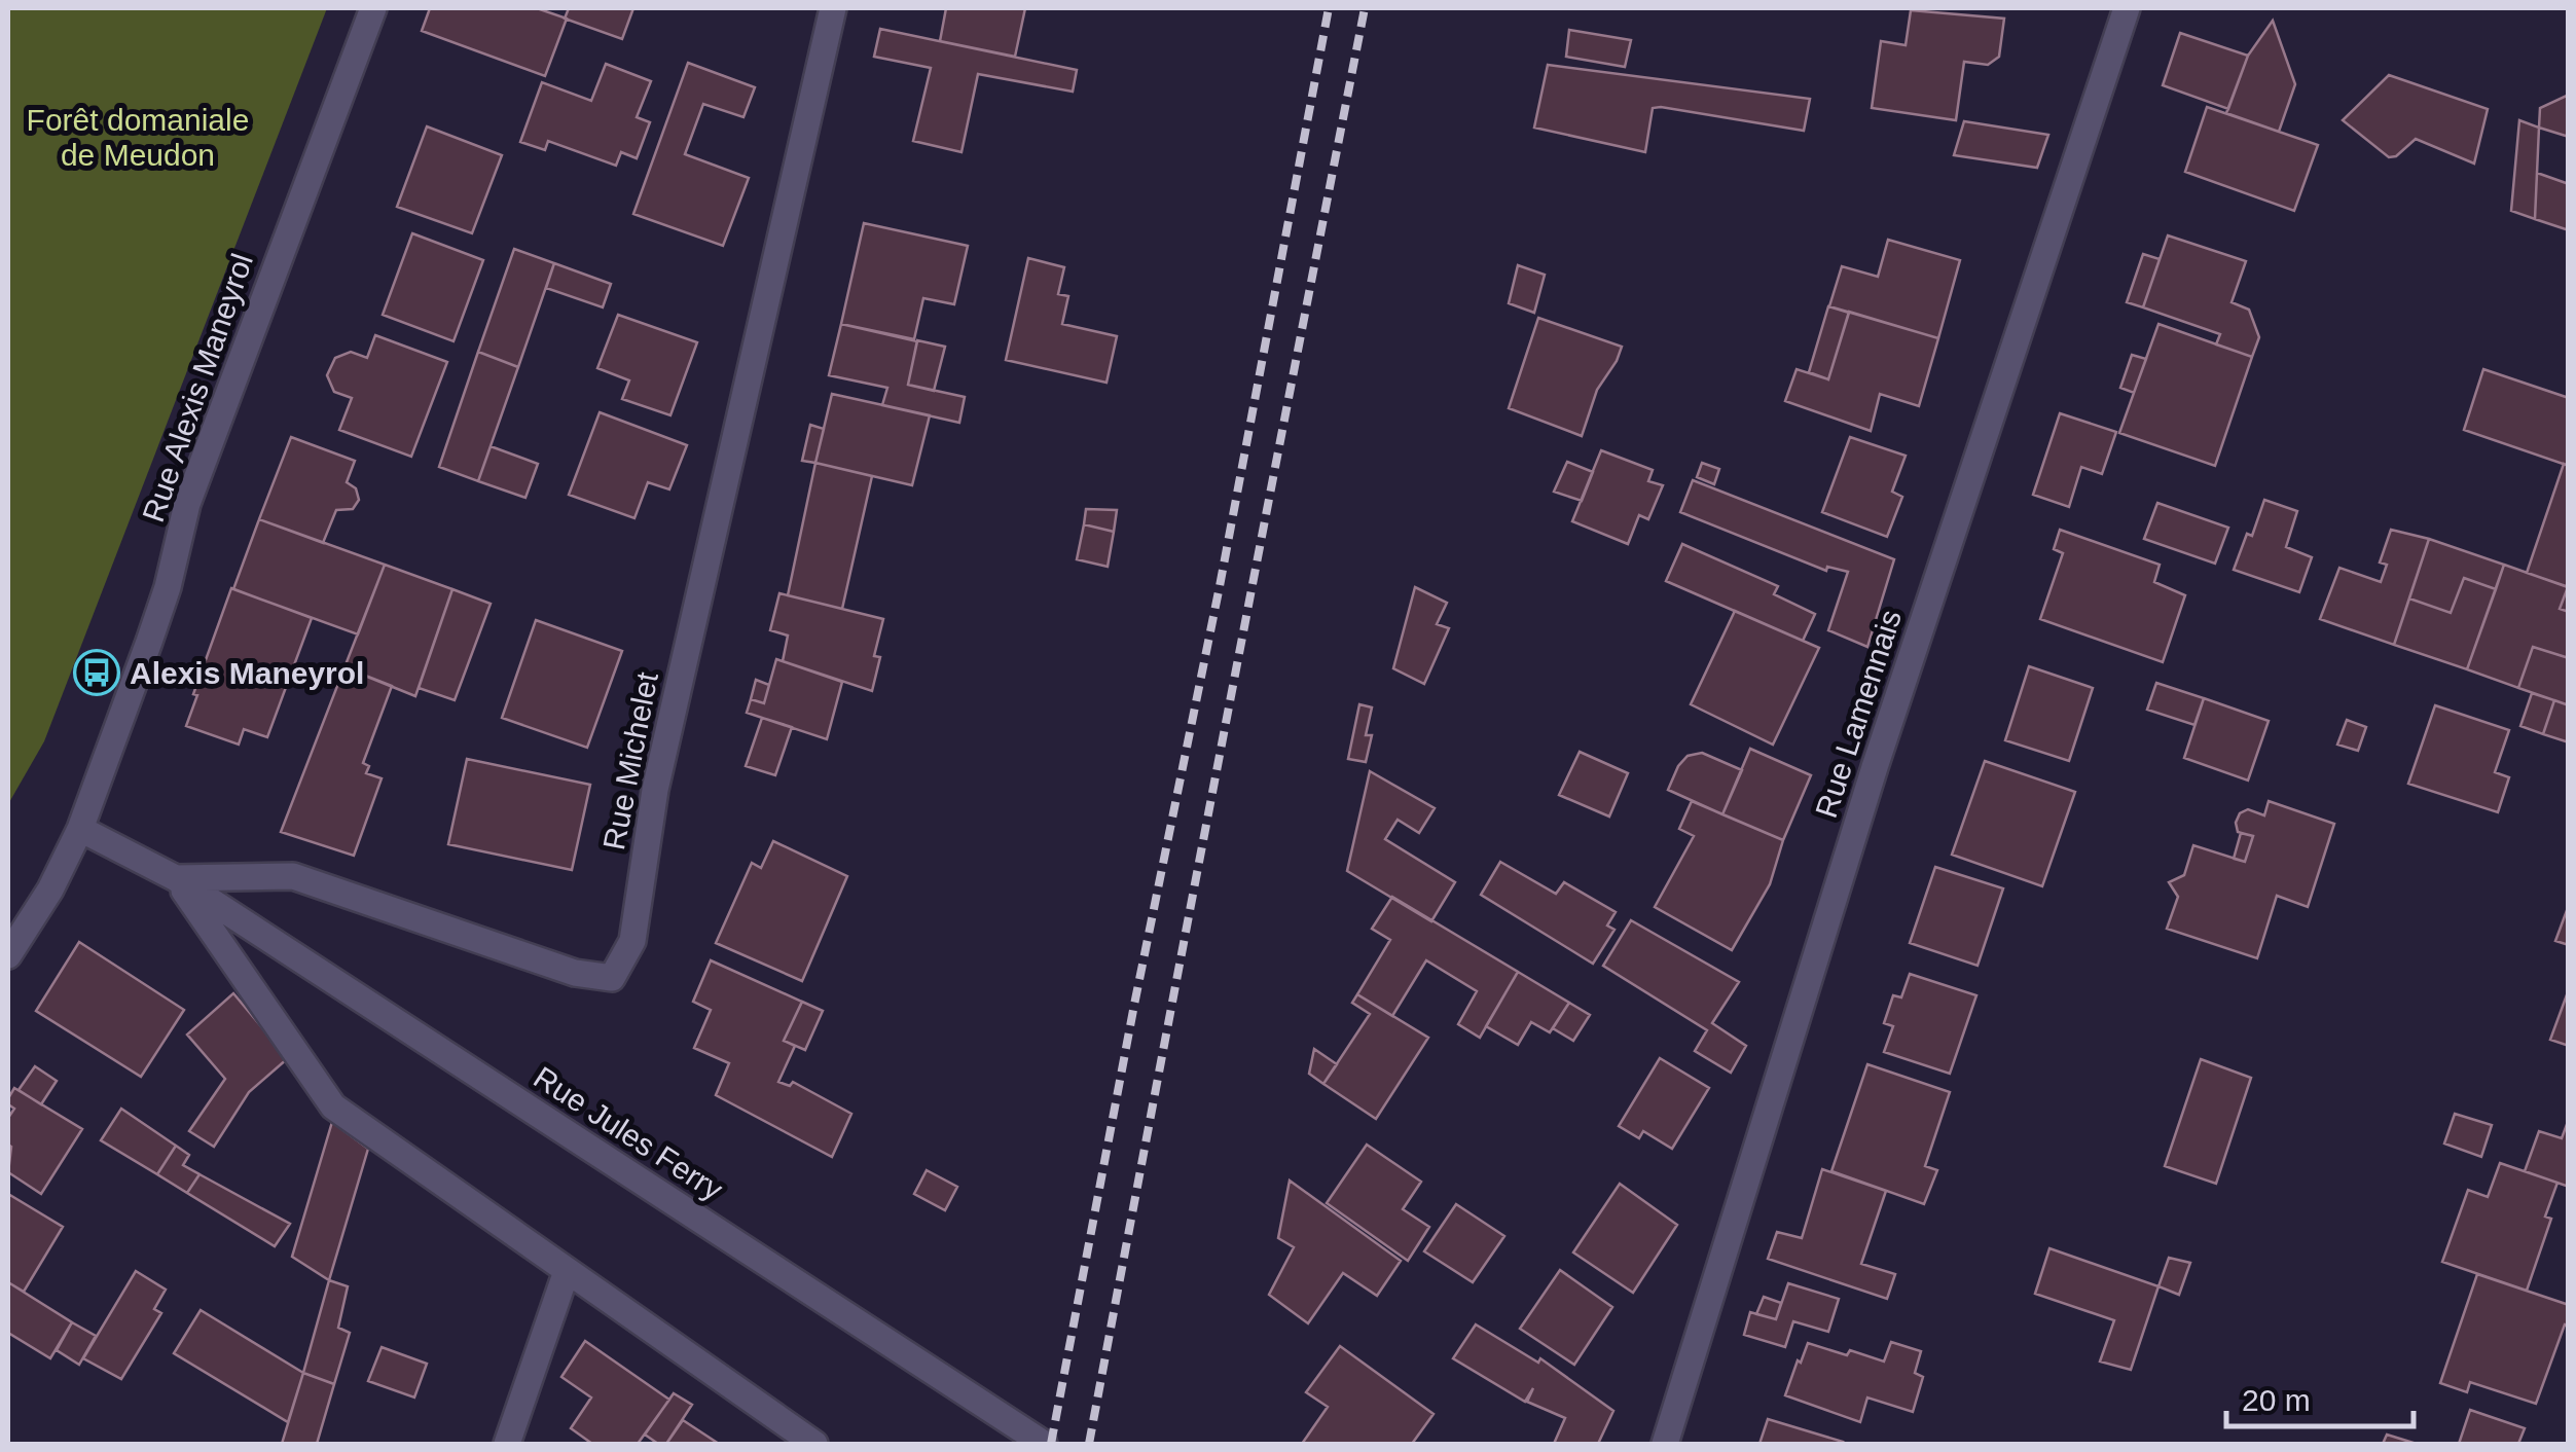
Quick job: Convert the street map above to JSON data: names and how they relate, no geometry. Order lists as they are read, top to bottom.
{
  "streets": {
    "street": [
      "Rue Alexis Maneyrol",
      "Rue Lamennais",
      "Rue Michelet",
      "Rue Jules Ferry"
    ]
  },
  "crossings": [
    ["Rue Alexis Maneyrol", "Rue Michelet"],
    ["Rue Michelet", "Rue Jules Ferry"]
  ],
  "parks": ["Forêt domaniale de Meudon"],
  "places": {
    "bus stop": ["Alexis Maneyrol"]
  },
  "scale_bar": "20 m"
}
